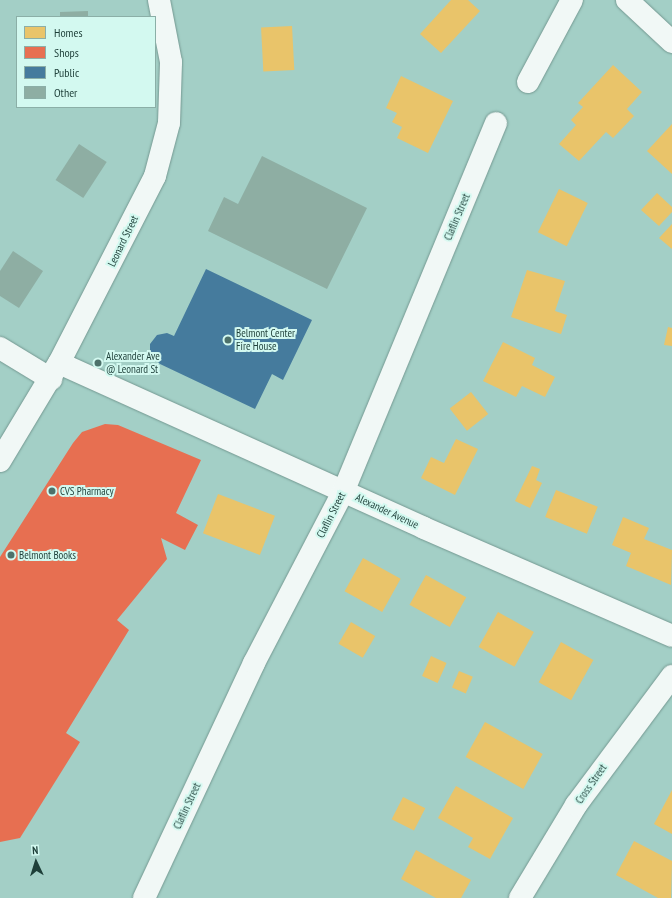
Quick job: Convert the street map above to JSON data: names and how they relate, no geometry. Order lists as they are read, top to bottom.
{
  "streets": {
    "street": [
      "Claflin Street",
      "Leonard Street",
      "Alexander Avenue",
      "Cross Street"
    ]
  },
  "crossings": [
    ["Claflin Street", "Alexander Avenue"],
    ["Leonard Street", "Alexander Avenue"]
  ],
  "places": [
    "Belmont Center Fire House",
    "Alexander Ave @ Leonard St",
    "CVS Pharmacy",
    "Belmont Books"
  ],
  "legend": [
    "Homes",
    "Shops",
    "Public",
    "Other"
  ],
  "north": "top"
}
